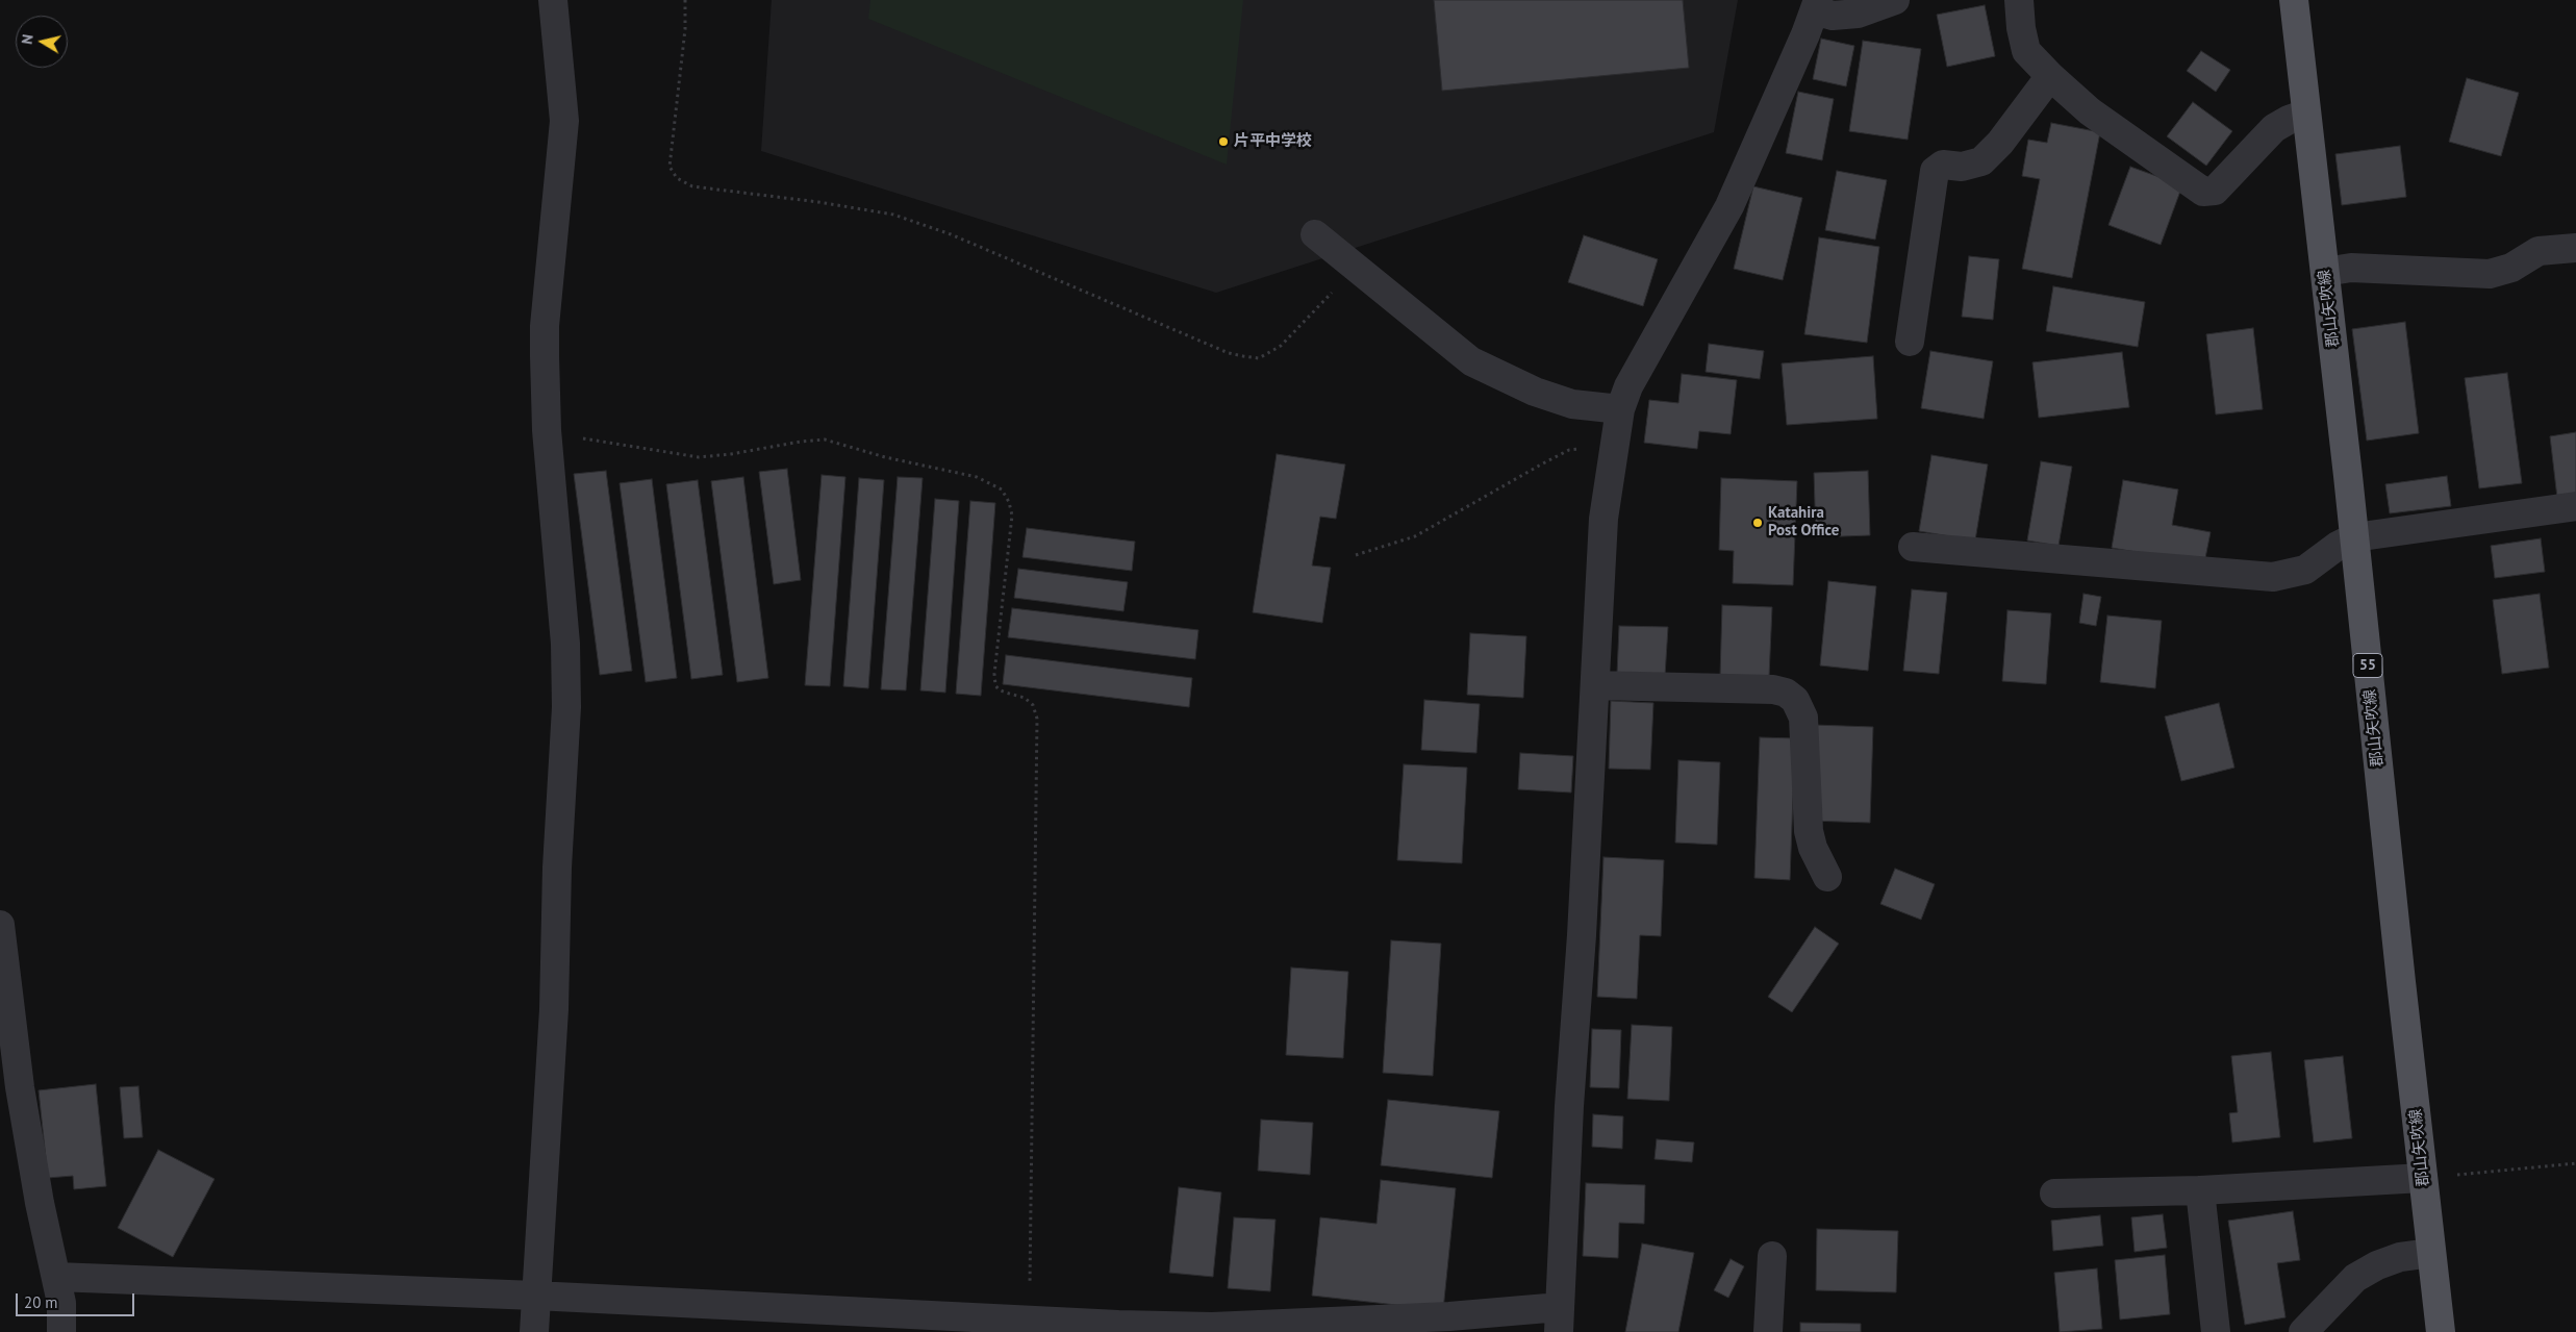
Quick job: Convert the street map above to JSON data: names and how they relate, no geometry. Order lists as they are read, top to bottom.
{
  "streets": {
    "main road": ["郡山矢吹線", "55"]
  },
  "places": ["片平中学校", "Katahira Post Office"],
  "scale_bar": "20 m",
  "north": "left"
}
